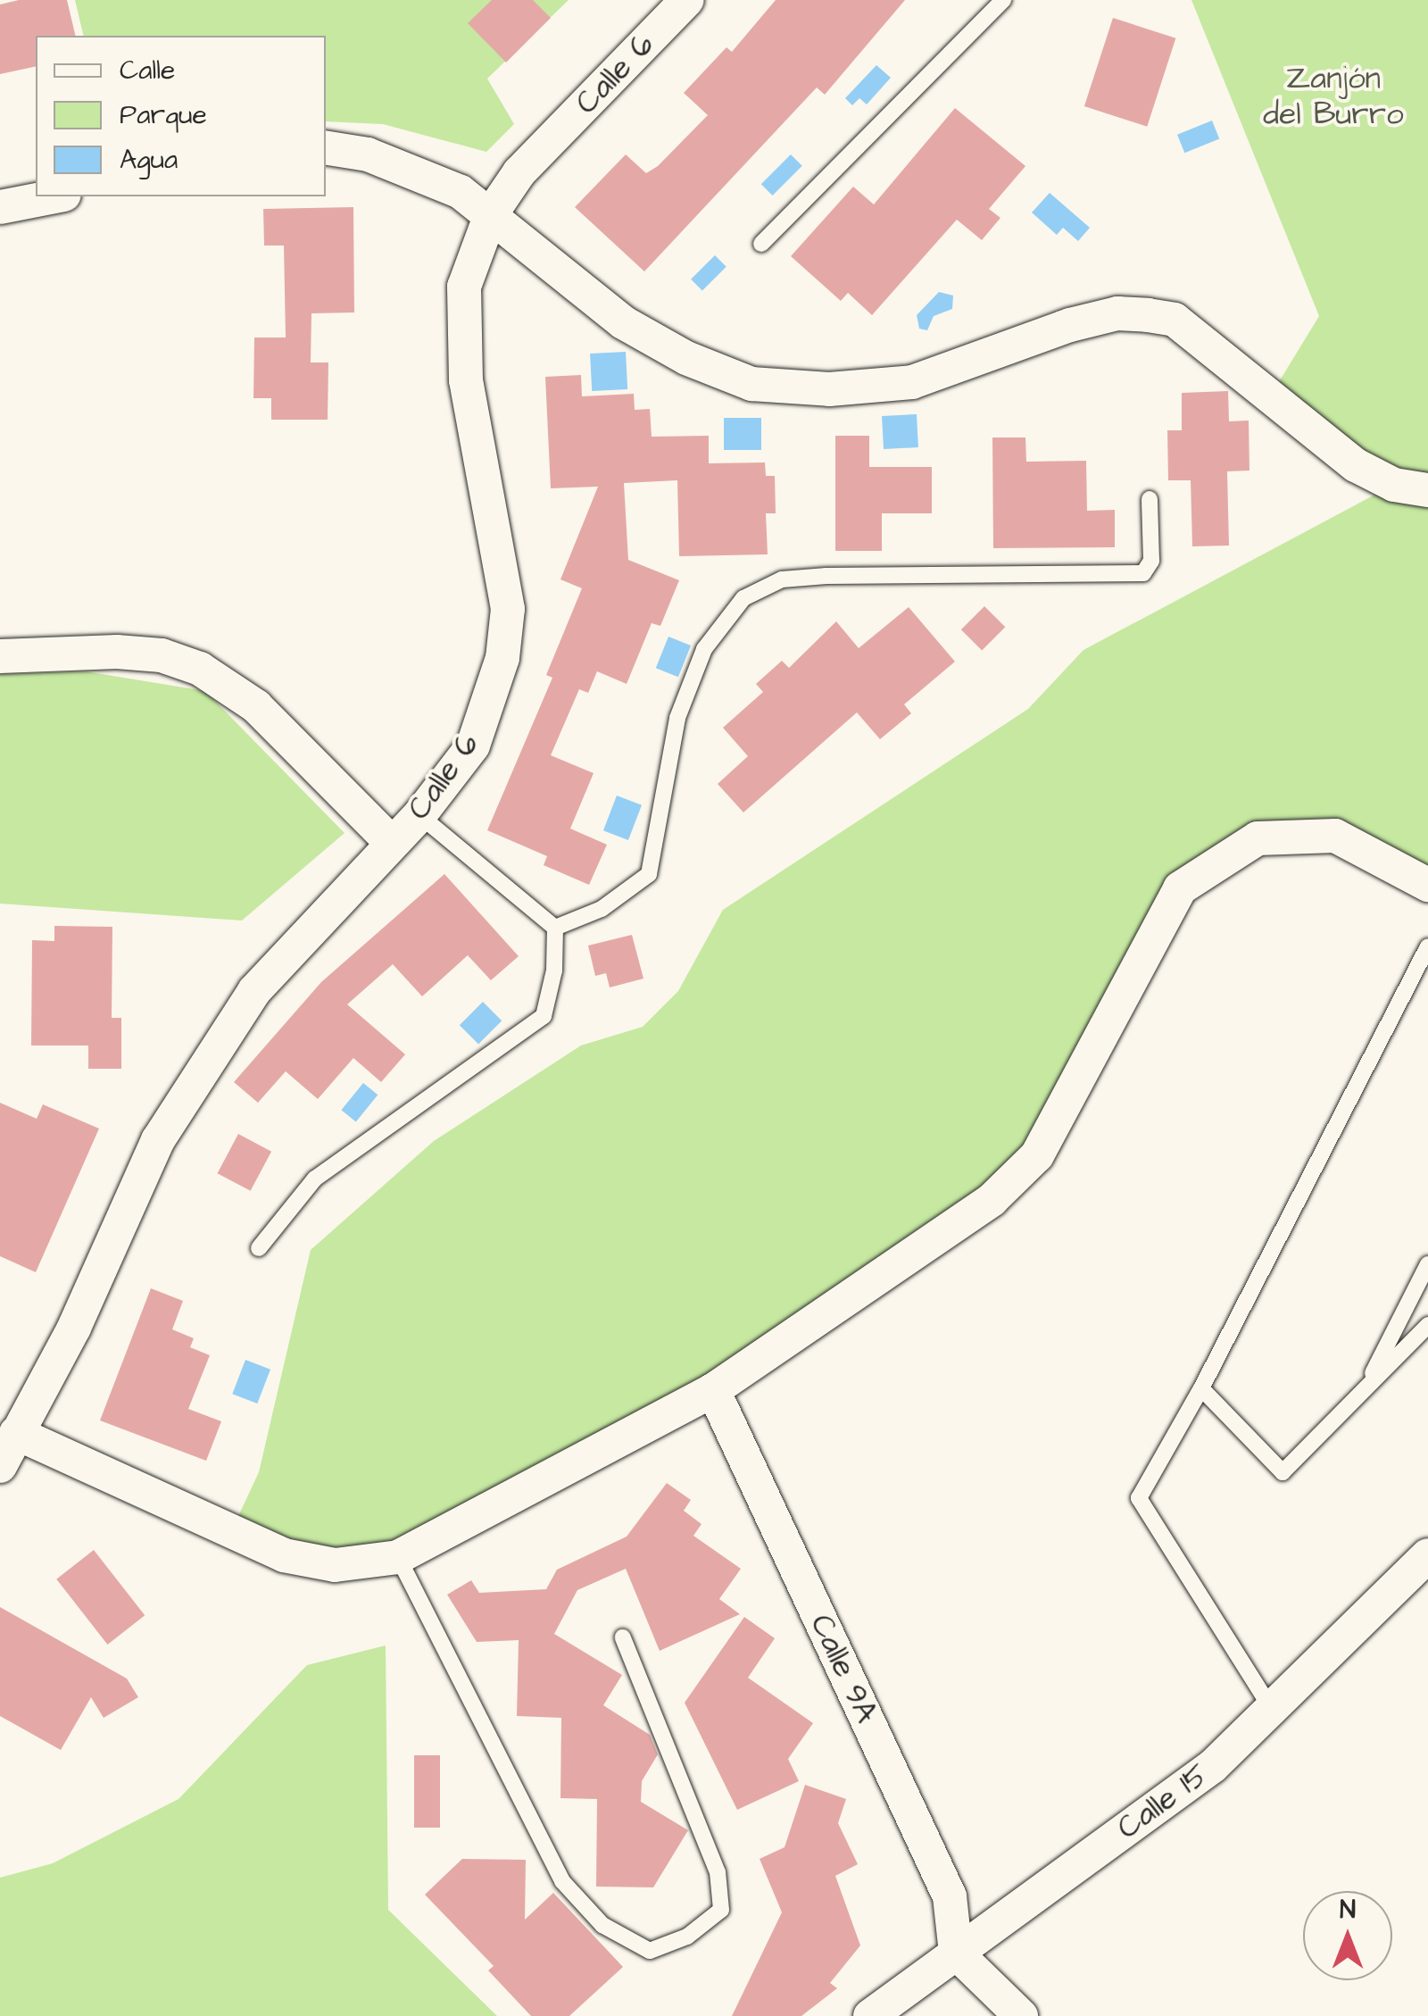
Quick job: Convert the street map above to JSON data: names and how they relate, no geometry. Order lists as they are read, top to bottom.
{
  "streets": {
    "street": ["Calle 6", "Calle 9A", "Calle 15"]
  },
  "crossings": [
    ["Calle 9A", "Calle 15"]
  ],
  "parks": ["Zanjón del Burro"],
  "legend": ["Calle", "Parque", "Agua"],
  "north": "top"
}
